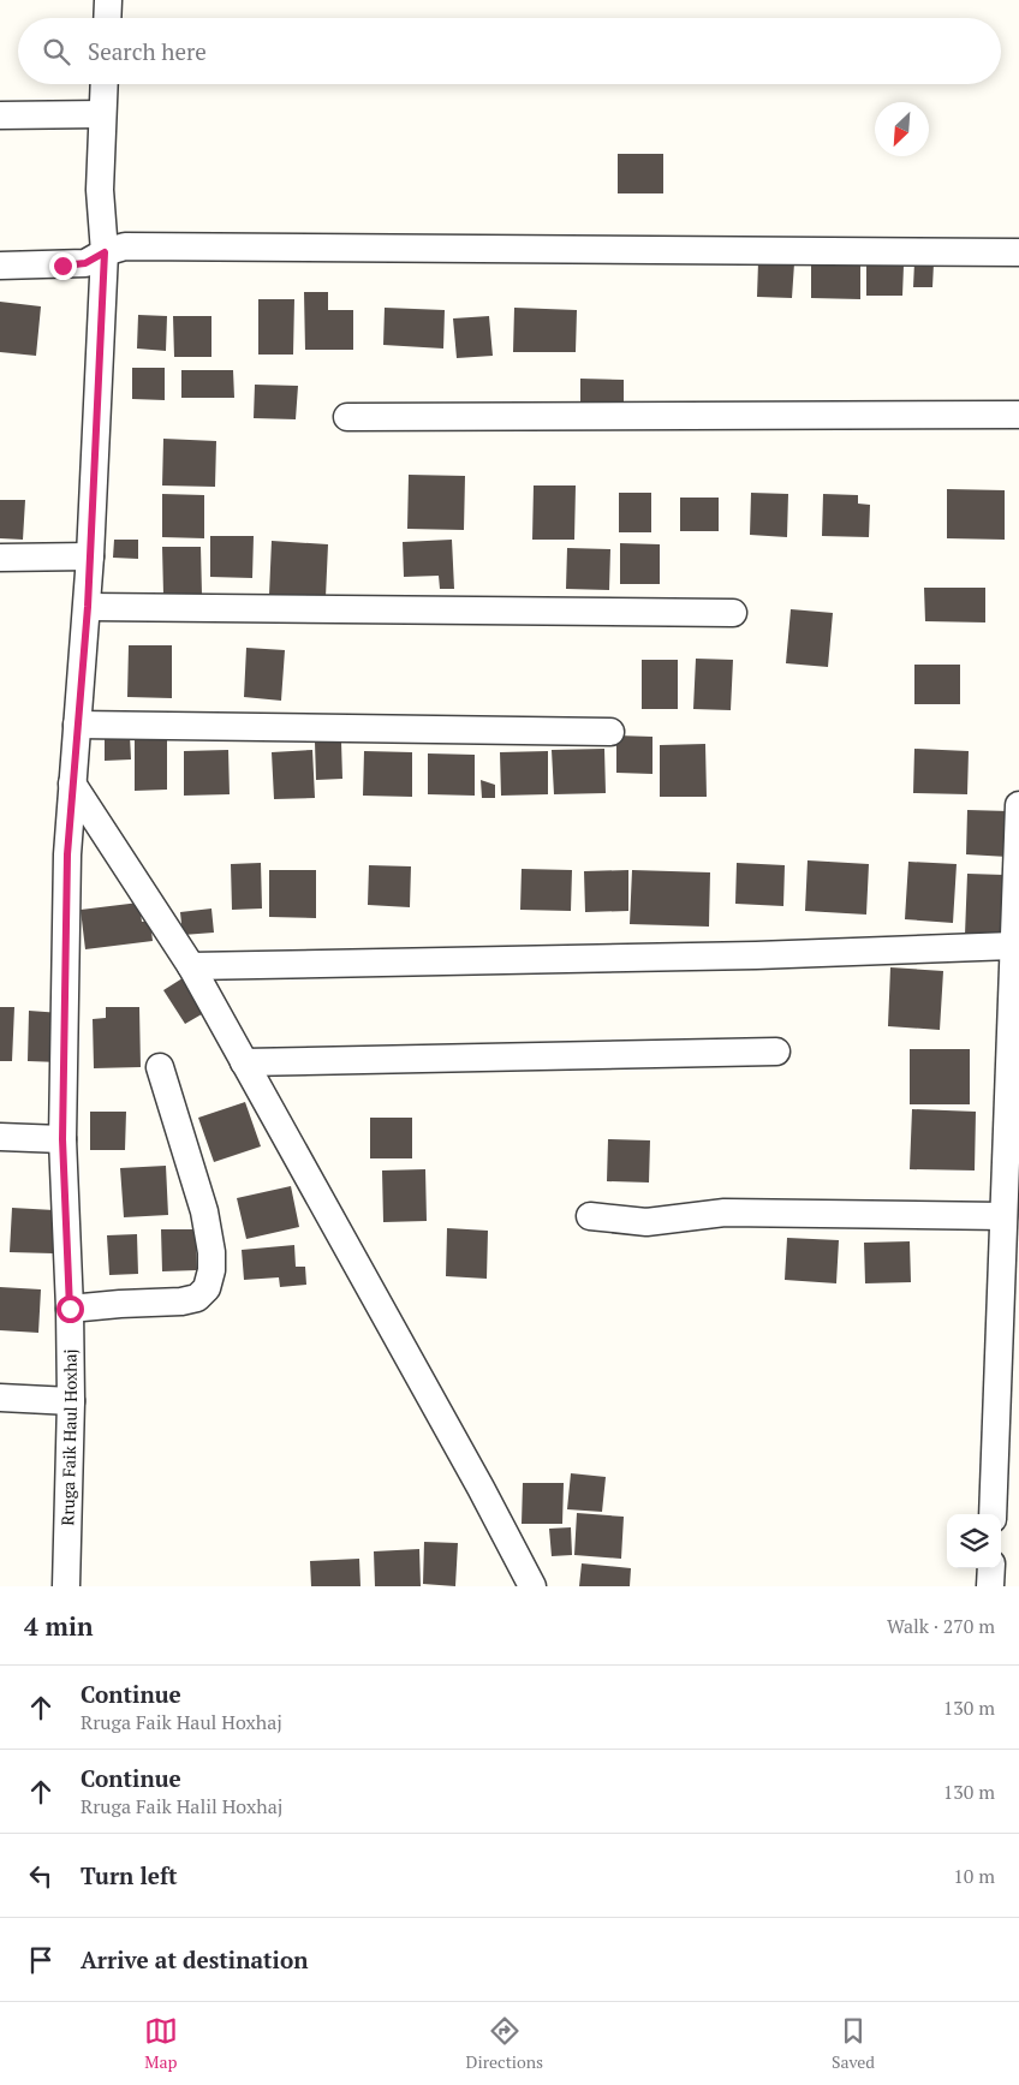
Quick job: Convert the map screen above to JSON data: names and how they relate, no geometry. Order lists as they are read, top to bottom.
{
  "streets": {
    "street": ["Rruga Faik Haul Hoxhaj"]
  },
  "north": "bottom left",
  "page": {
    "search": "Search here",
    "heading": ["4 min", "Walk · 270 m"],
    "list": [
      ["Continue", "Rruga Faik Haul Hoxhaj", "130 m"],
      ["Continue", "Rruga Faik Halil Hoxhaj", "130 m"],
      ["Turn left", "10 m"],
      "Arrive at destination"
    ],
    "nav": ["Map", "Directions", "Saved"]
  }
}
